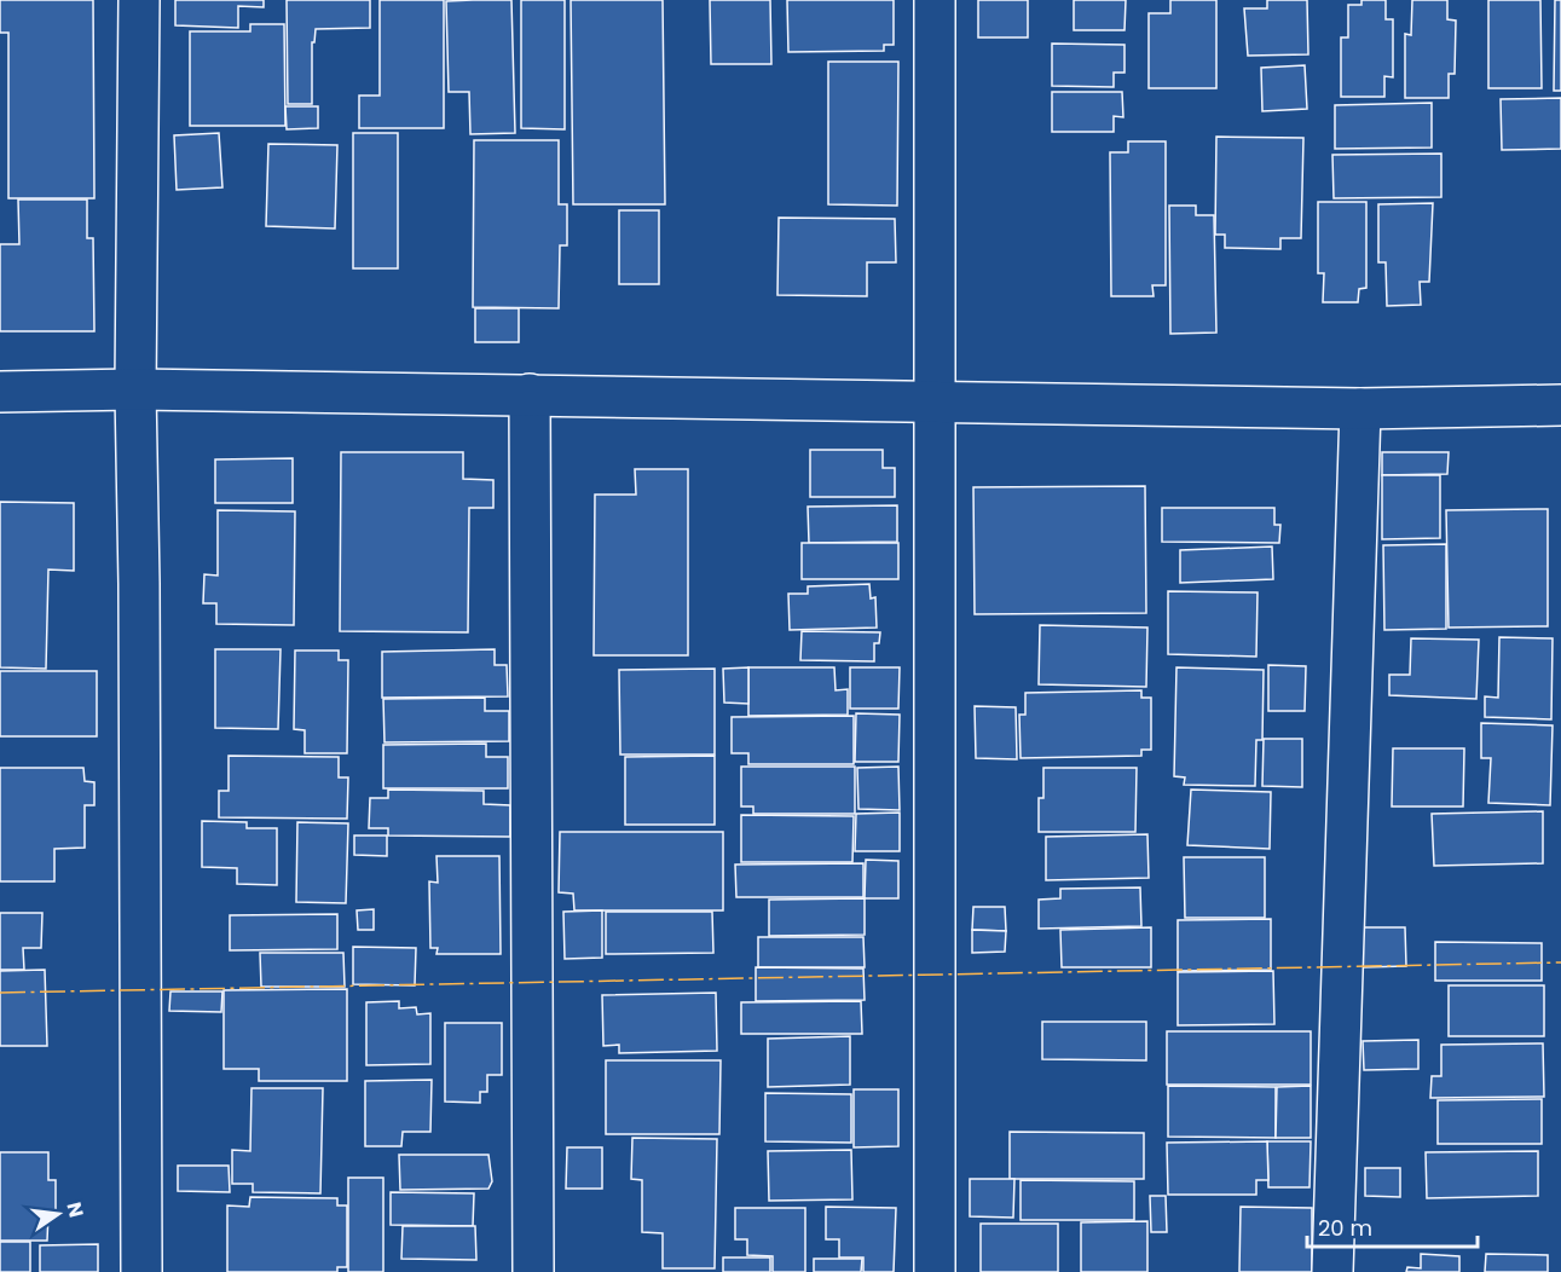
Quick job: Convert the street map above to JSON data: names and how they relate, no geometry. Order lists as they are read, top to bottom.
{
  "scale_bar": "20 m",
  "north": "right"
}
